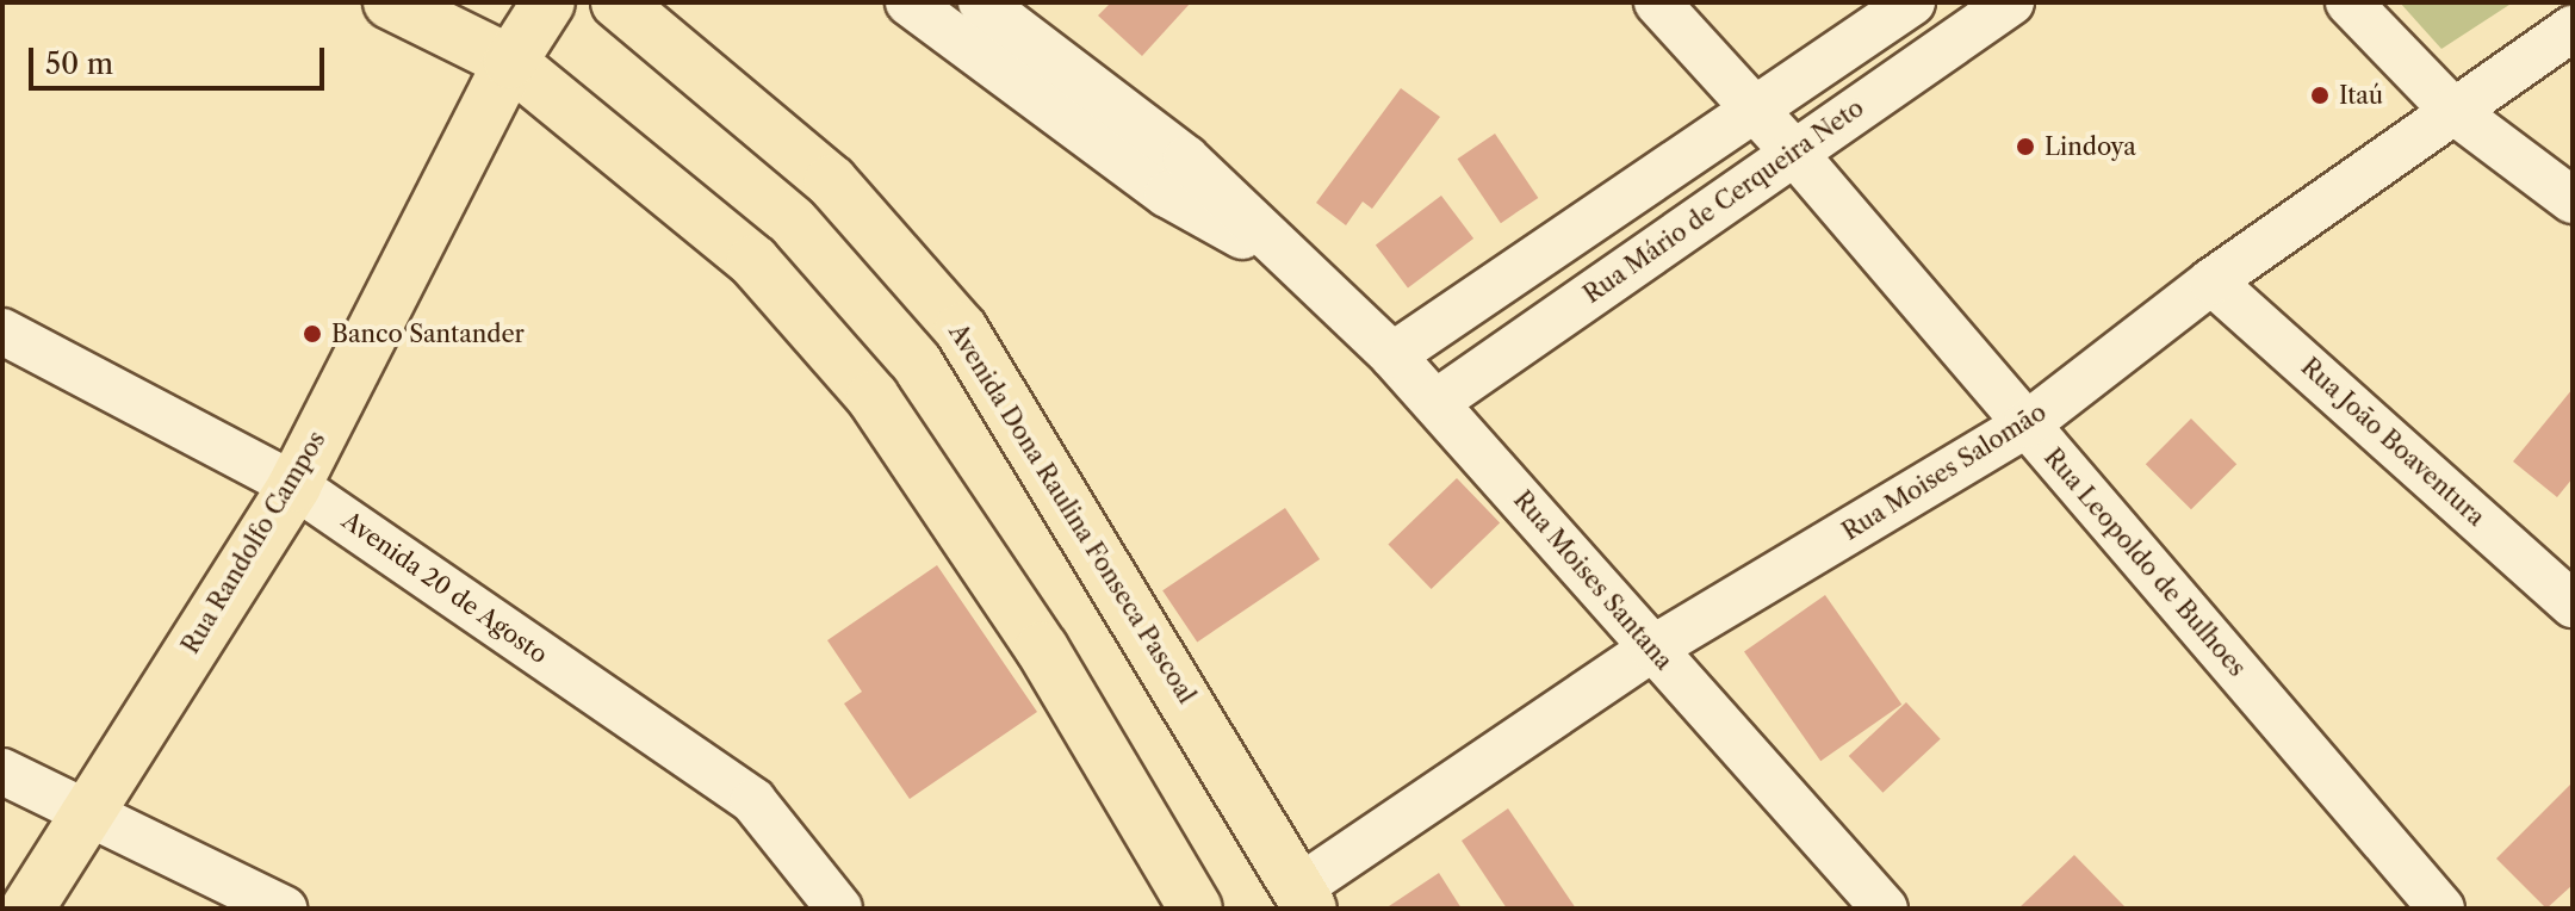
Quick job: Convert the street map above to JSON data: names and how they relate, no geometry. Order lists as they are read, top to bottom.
{
  "streets": {
    "main road": ["Avenida Dona Raulina Fonseca Pascoal", "Rua Randolfo Campos"],
    "street": [
      "Rua Mário de Cerqueira Neto",
      "Rua João Boaventura",
      "Rua Moises Salomão",
      "Rua Leopoldo de Bulhoes",
      "Rua Moises Santana",
      "Avenida 20 de Agosto"
    ]
  },
  "crossings": [
    ["Rua Mário de Cerqueira Neto", "Rua Leopoldo de Bulhoes"],
    ["Rua Mário de Cerqueira Neto", "Rua Moises Santana"],
    ["Rua João Boaventura", "Rua Moises Salomão"],
    ["Rua Moises Salomão", "Avenida Dona Raulina Fonseca Pascoal"],
    ["Rua Moises Salomão", "Rua Leopoldo de Bulhoes"],
    ["Rua Moises Salomão", "Rua Moises Santana"],
    ["Rua Randolfo Campos", "Avenida 20 de Agosto"]
  ],
  "places": ["Itaú", "Lindoya", "Banco Santander"],
  "scale_bar": "50 m"
}
